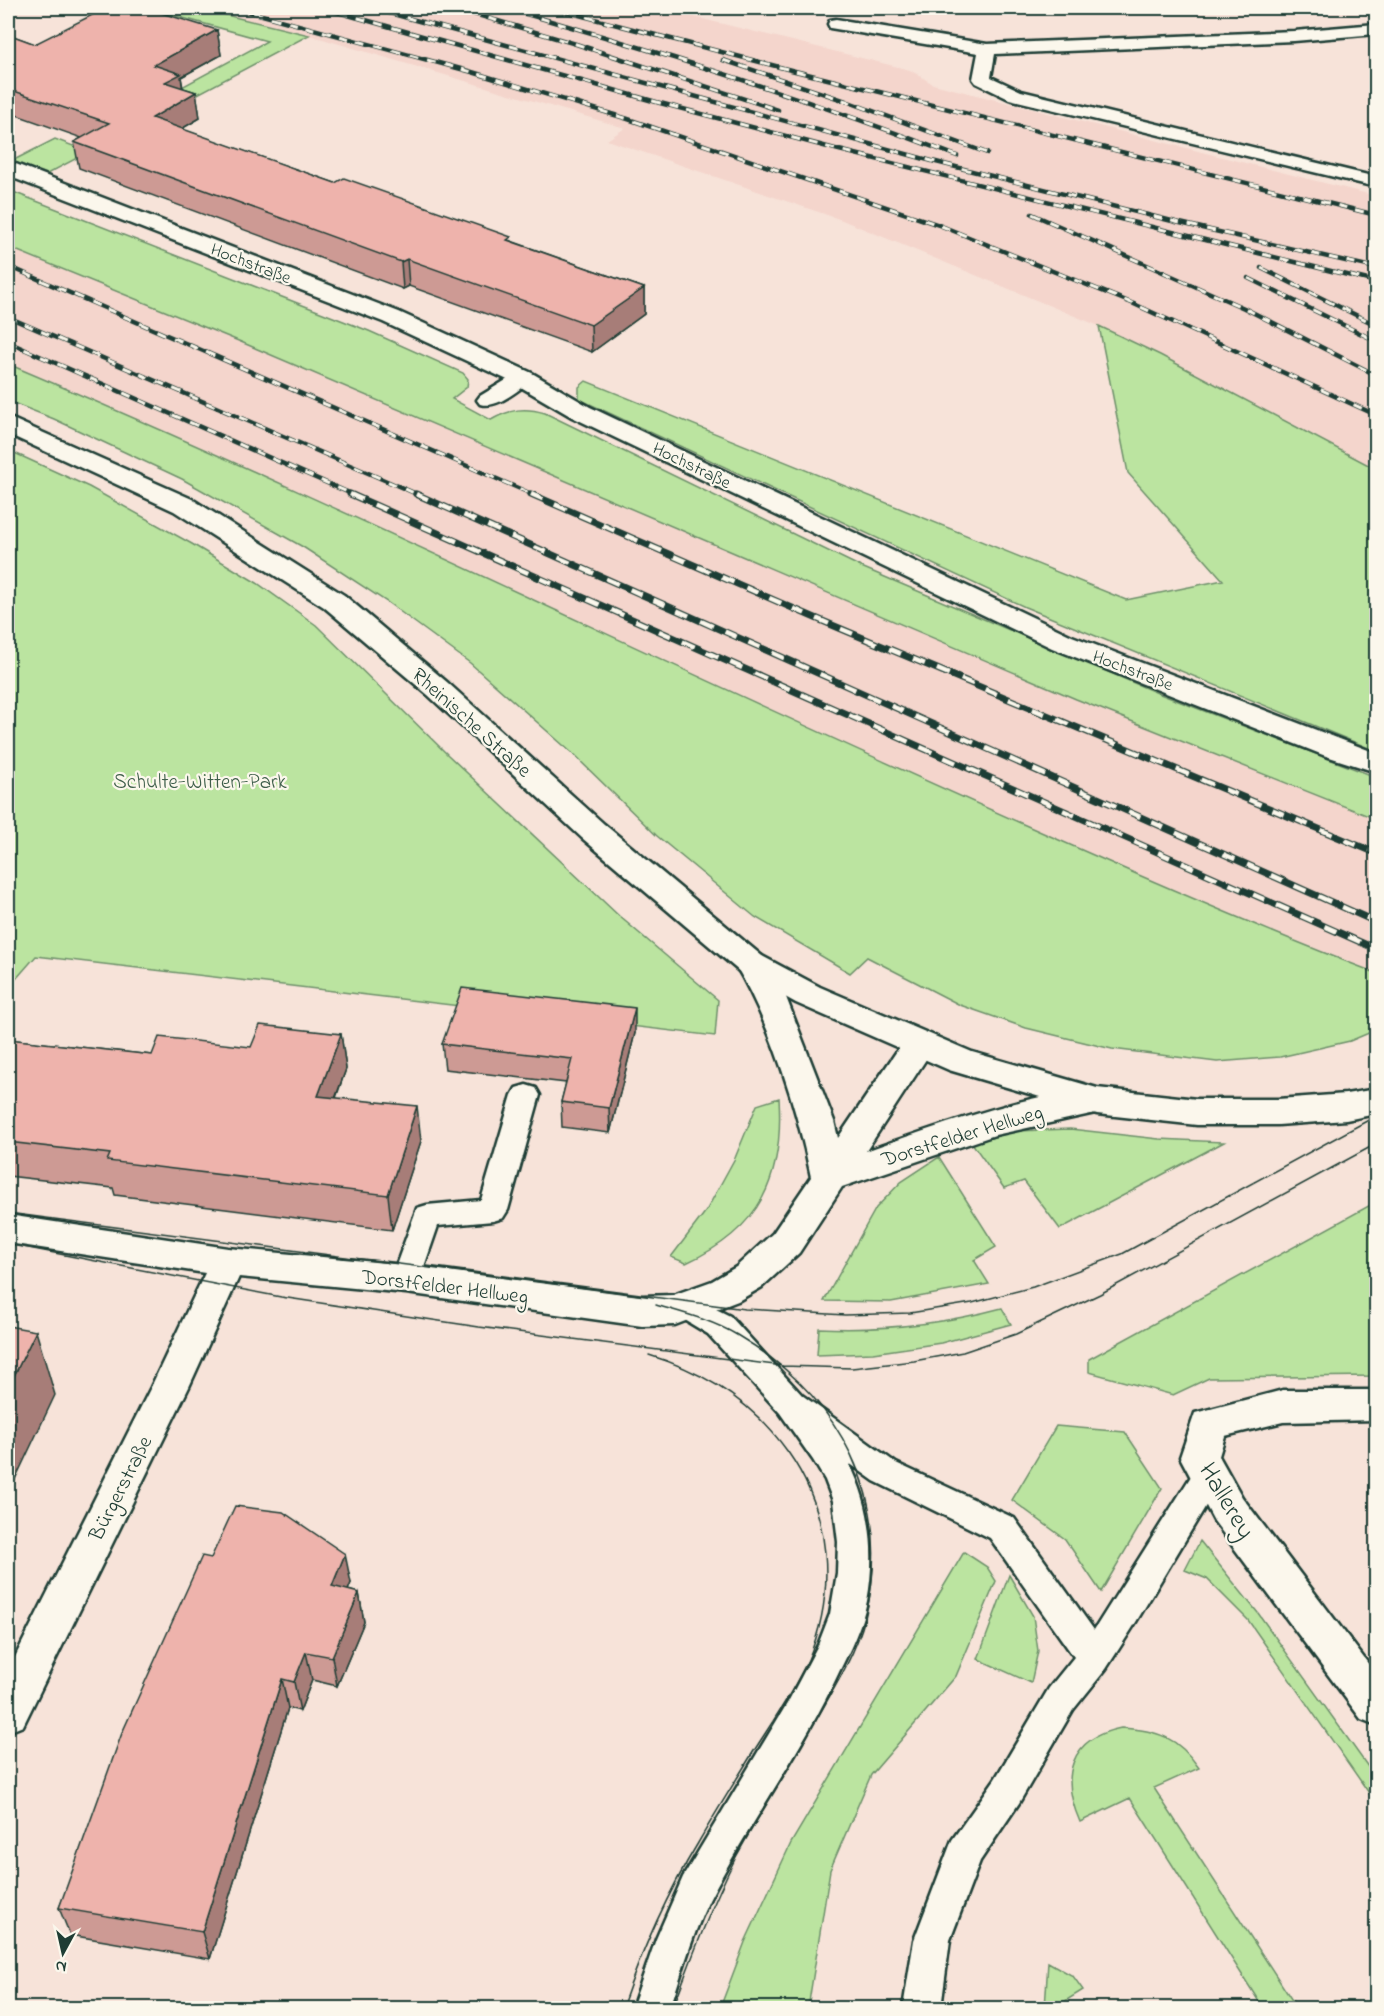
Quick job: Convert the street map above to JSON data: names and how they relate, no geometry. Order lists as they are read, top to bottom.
{
  "streets": {
    "street": [
      "Hochstraße",
      "Rheinische Straße",
      "Dorstfelder Hellweg",
      "Bürgerstraße",
      "Hallerey"
    ]
  },
  "crossings": [
    ["Rheinische Straße", "Dorstfelder Hellweg"],
    ["Dorstfelder Hellweg", "Bürgerstraße"]
  ],
  "parks": ["Schulte-Witten-Park"],
  "north": "bottom"
}
